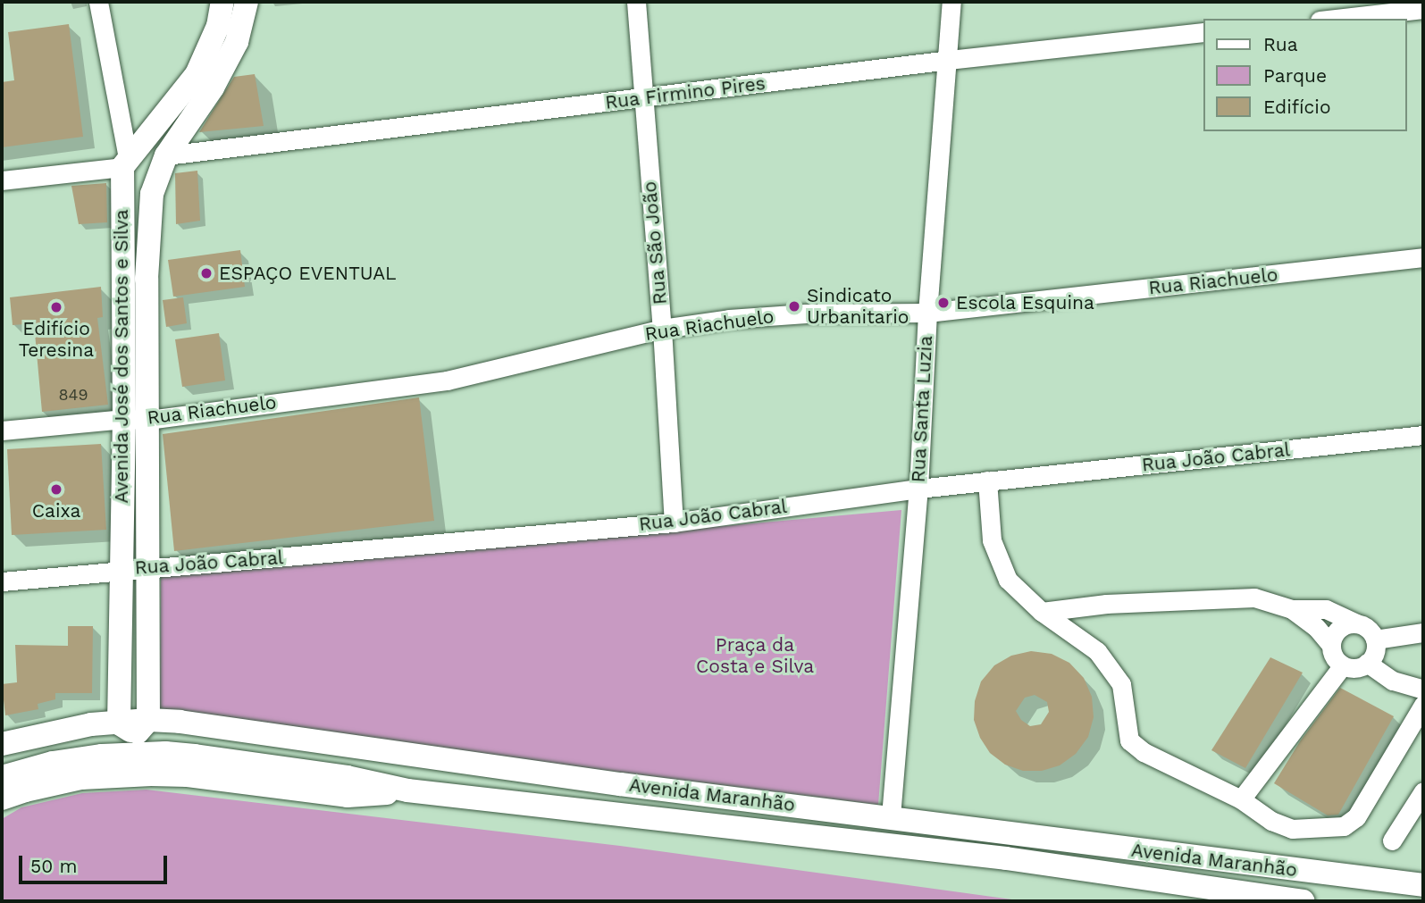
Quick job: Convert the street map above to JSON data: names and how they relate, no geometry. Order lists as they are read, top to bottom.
{
  "streets": {
    "main road": ["Avenida José dos Santos e Silva", "Avenida Maranhão"],
    "street": [
      "Rua Firmino Pires",
      "Rua São João",
      "Rua Riachuelo",
      "Rua Santa Luzia",
      "Rua João Cabral"
    ]
  },
  "crossings": [
    ["Rua Firmino Pires", "Rua São João"],
    ["Rua Firmino Pires", "Avenida José dos Santos e Silva"],
    ["Rua Firmino Pires", "Rua Santa Luzia"],
    ["Rua São João", "Rua Riachuelo"],
    ["Rua São João", "Rua João Cabral"],
    ["Rua Riachuelo", "Avenida José dos Santos e Silva"],
    ["Rua Riachuelo", "Rua Santa Luzia"],
    ["Avenida José dos Santos e Silva", "Rua João Cabral"],
    ["Avenida José dos Santos e Silva", "Avenida Maranhão"],
    ["Rua Santa Luzia", "Rua João Cabral"],
    ["Rua Santa Luzia", "Avenida Maranhão"]
  ],
  "parks": ["Praça da Costa e Silva"],
  "places": [
    "ESPAÇO EVENTUAL",
    "Escola Esquina",
    "Sindicato Urbanitario",
    "Edifício Teresina",
    "Caixa"
  ],
  "house_numbers": ["849"],
  "legend": ["Rua", "Parque", "Edifício"],
  "scale_bar": "50 m"
}
